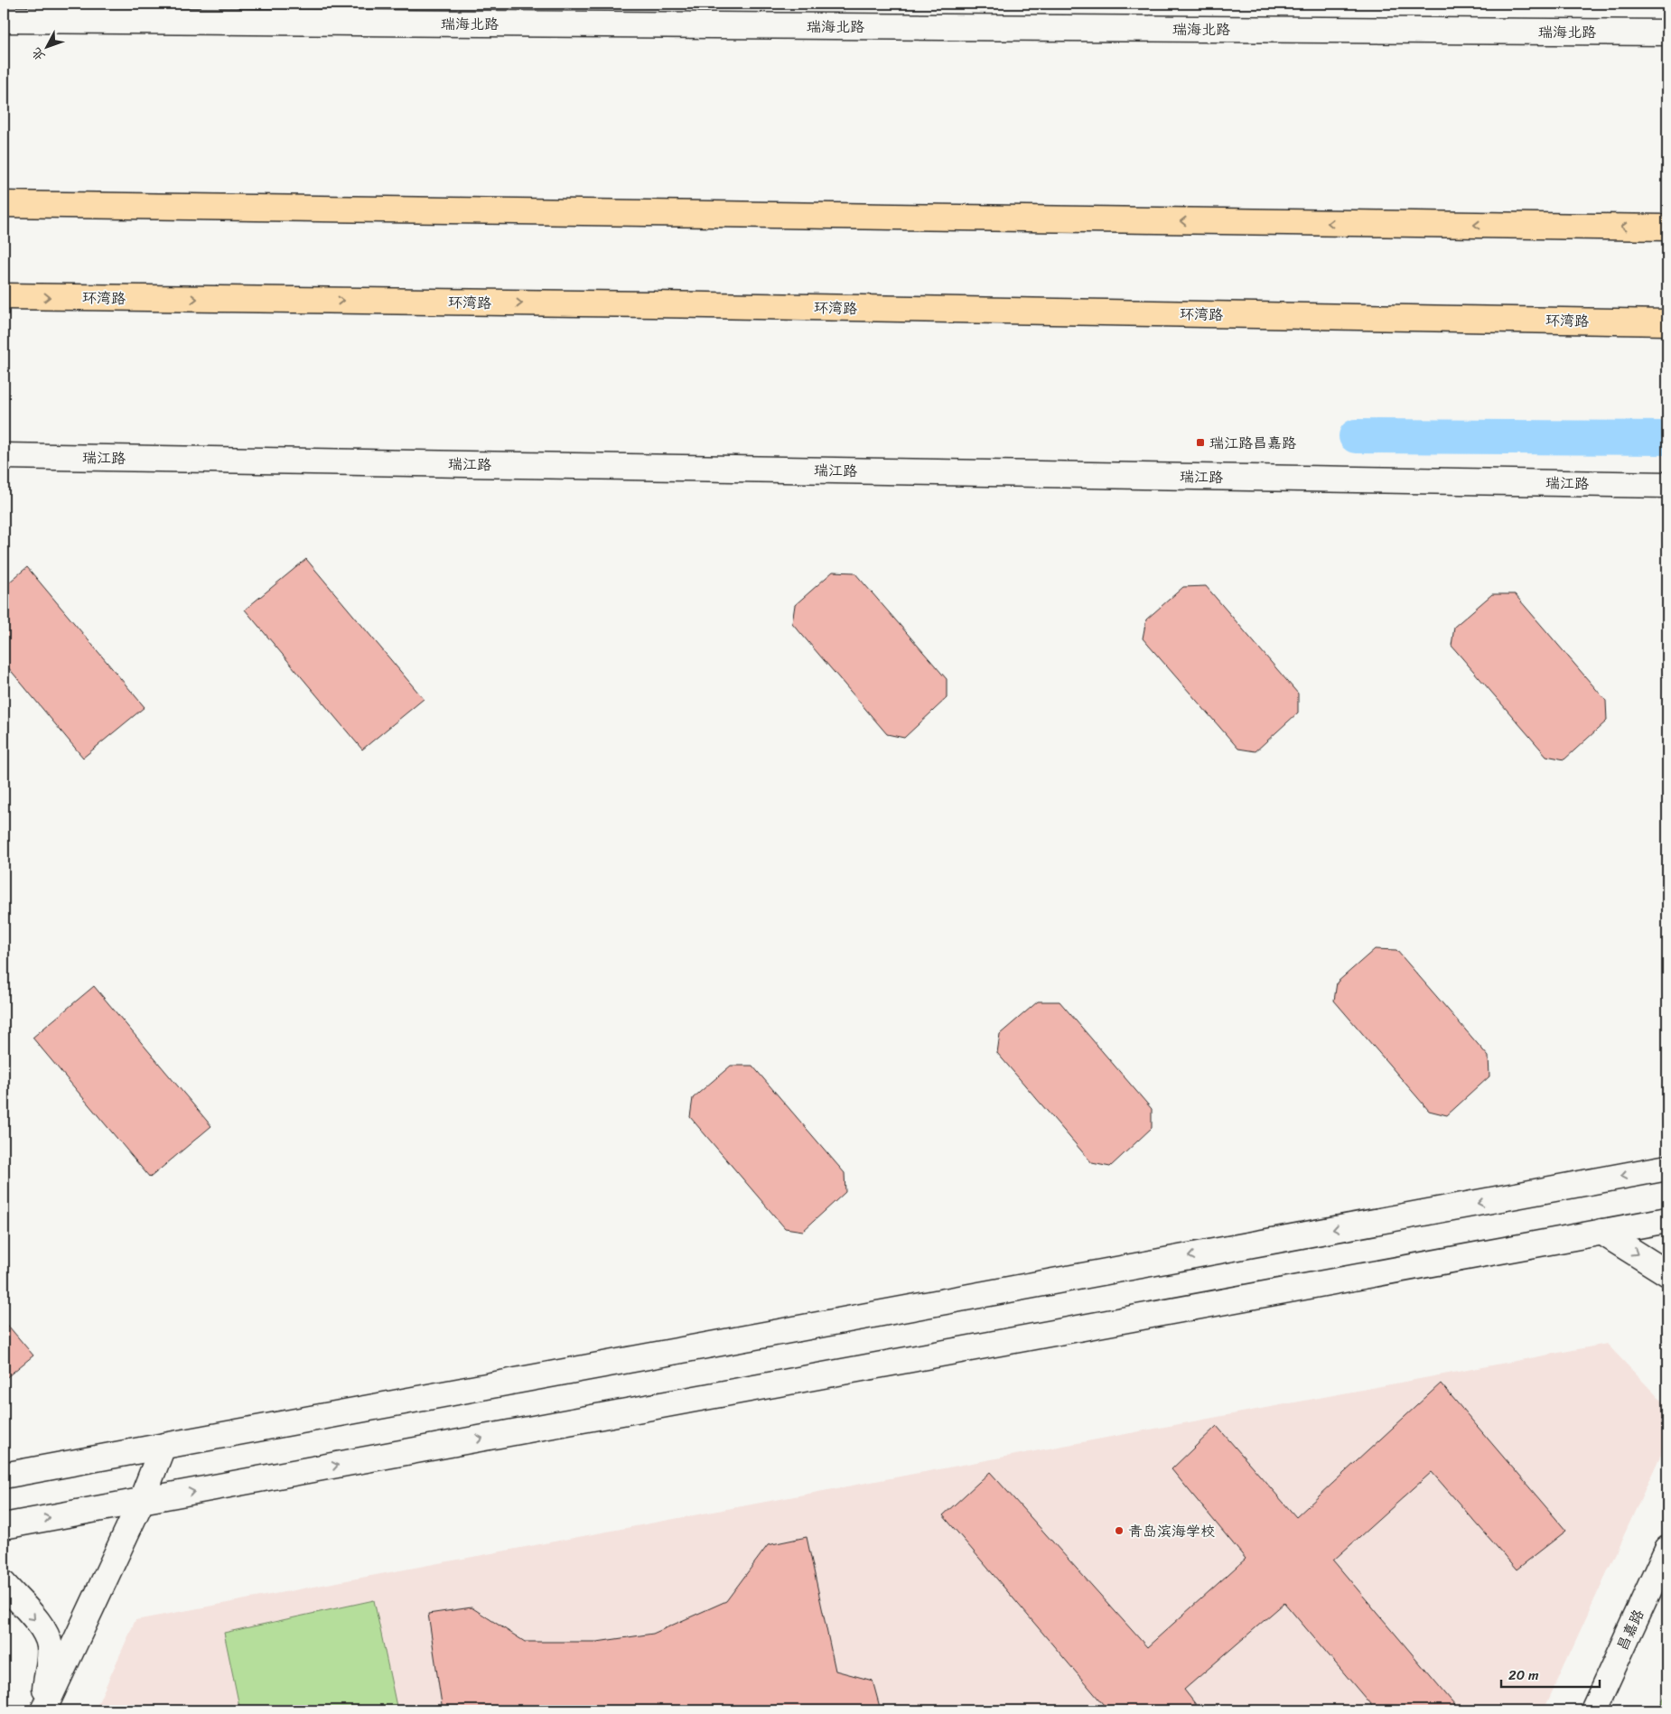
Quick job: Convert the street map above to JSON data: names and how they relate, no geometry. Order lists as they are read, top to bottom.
{
  "streets": {
    "highway": ["环湾路"],
    "street": ["瑞海北路", "瑞江路", "昌嘉路"]
  },
  "places": {
    "transit": ["瑞江路昌嘉路"],
    "other": ["青岛滨海学校"]
  },
  "scale_bar": "20 m",
  "north": "bottom left"
}
